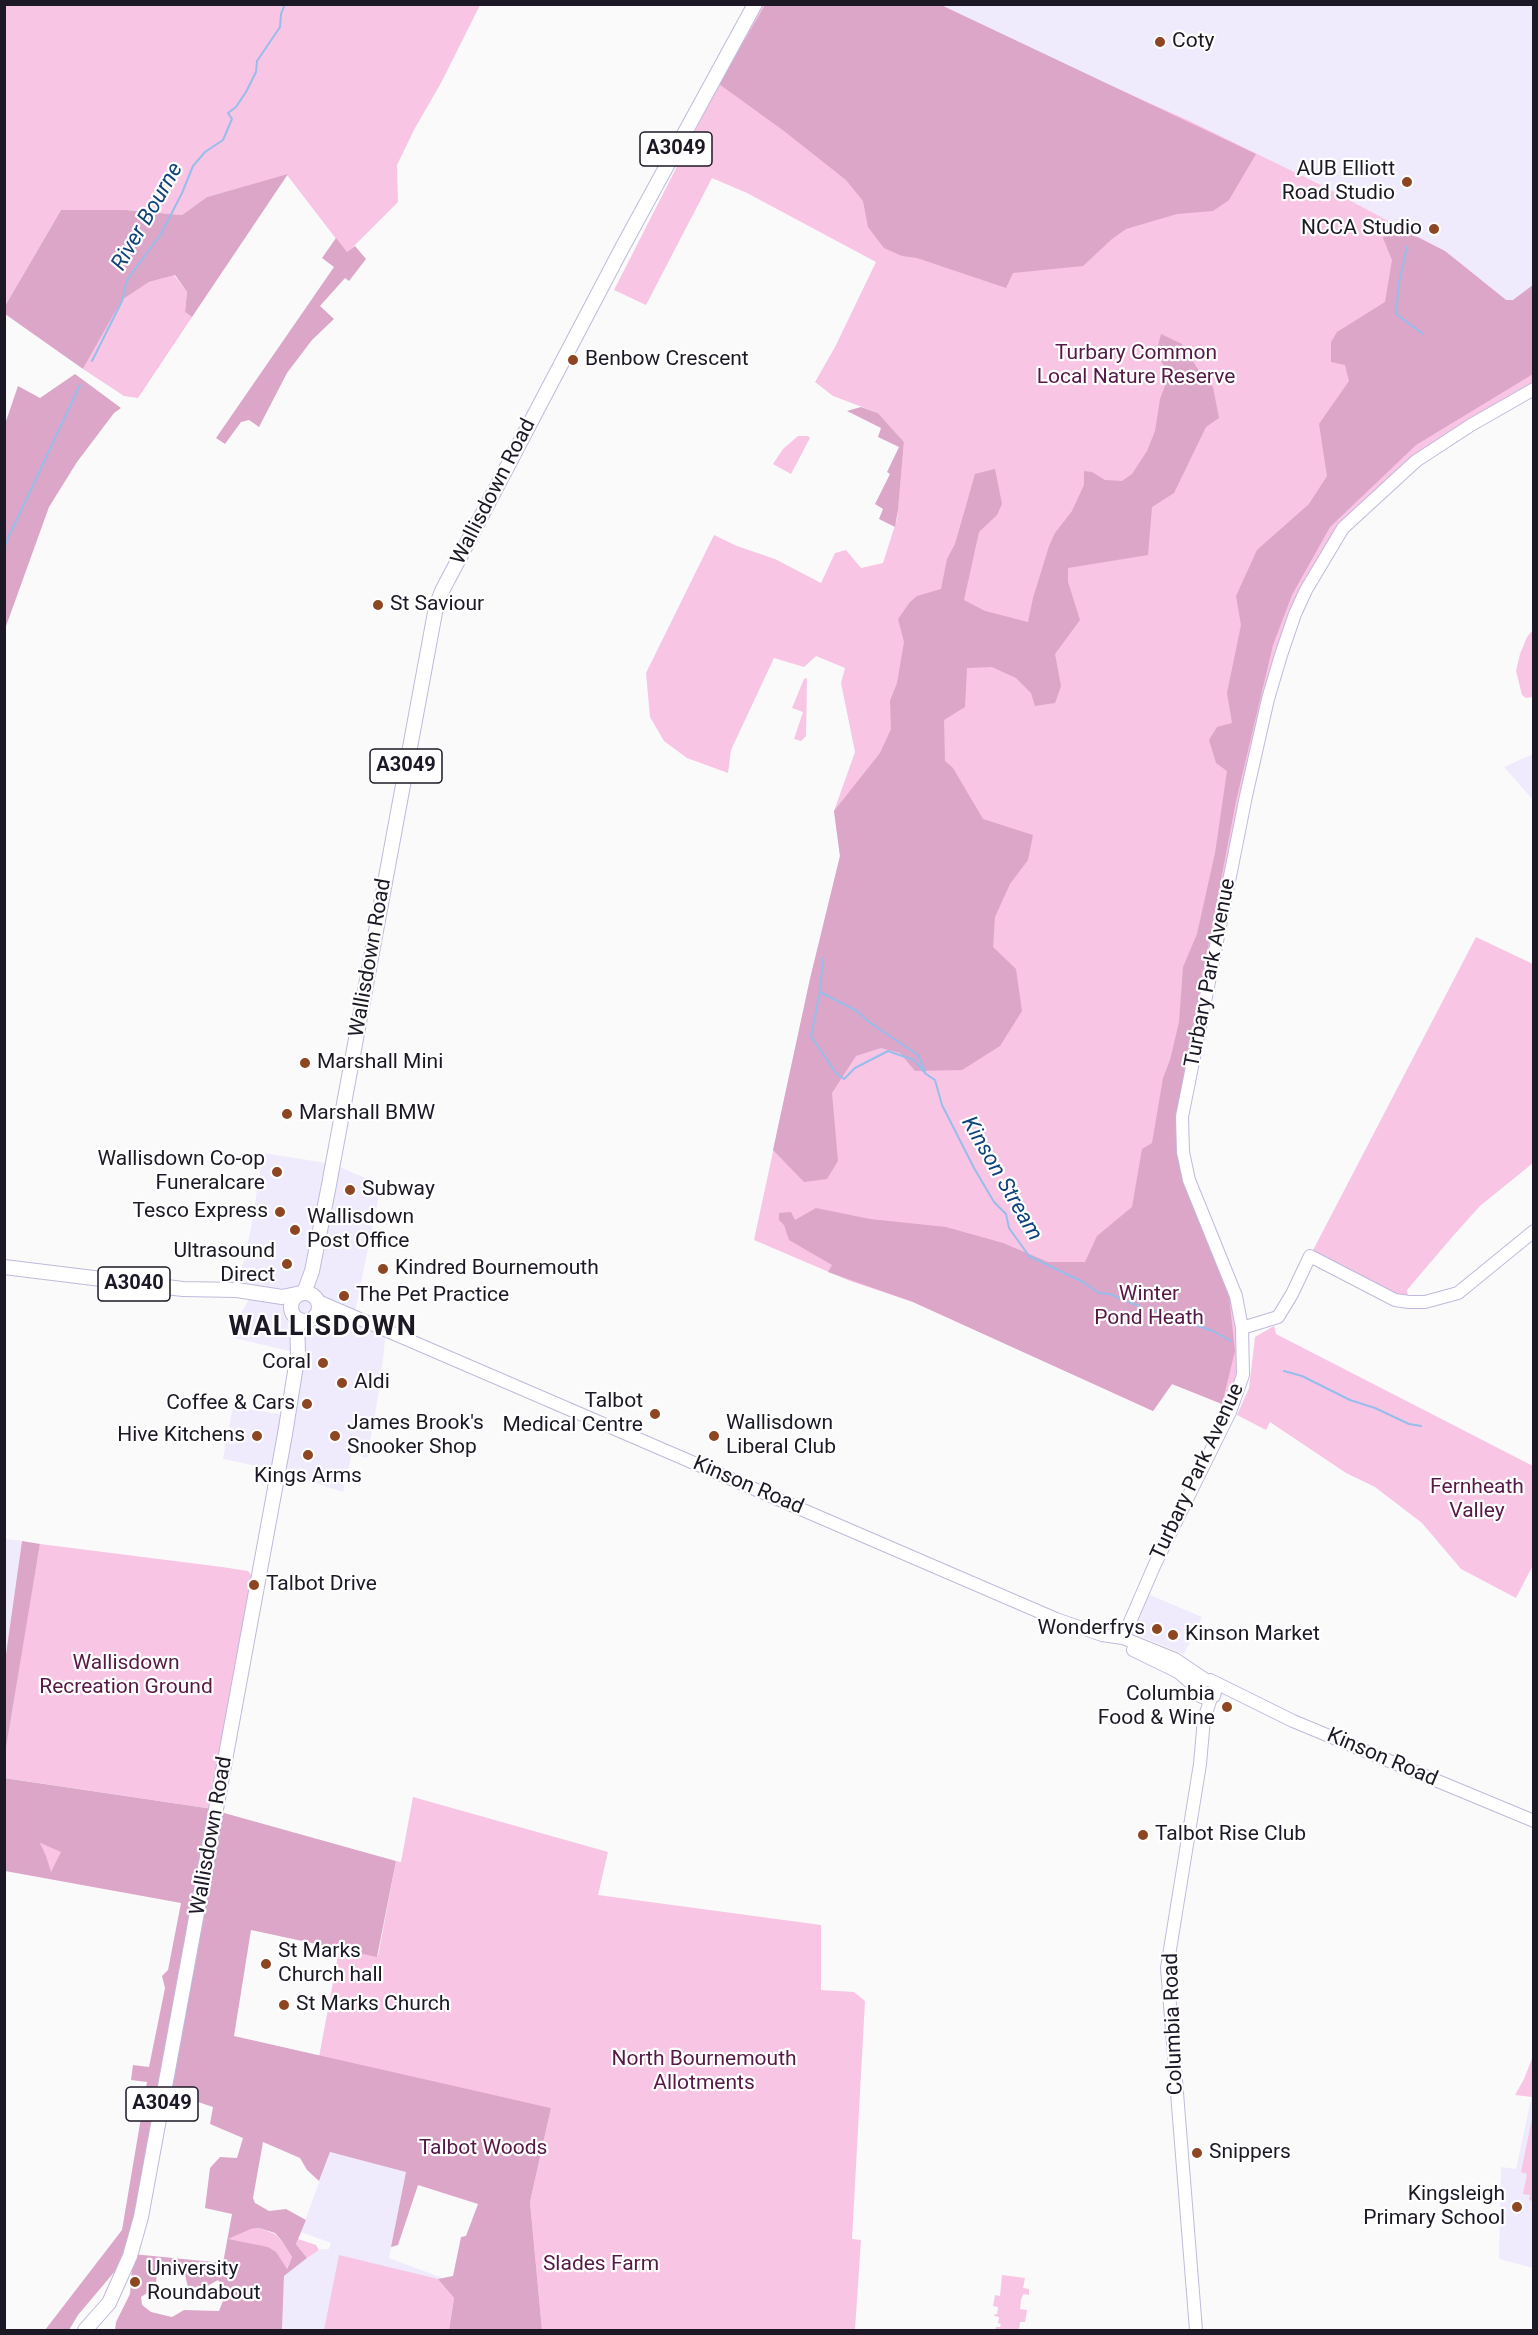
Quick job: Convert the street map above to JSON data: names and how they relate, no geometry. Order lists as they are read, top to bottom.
{
  "streets": {
    "main road": ["A3049", "Wallisdown Road", "A3040"],
    "street": ["Turbary Park Avenue", "Kinson Road", "Columbia Road"]
  },
  "crossings": [
    ["Wallisdown Road", "A3040"],
    ["Wallisdown Road", "Kinson Road"],
    ["Turbary Park Avenue", "Kinson Road"],
    ["A3040", "Kinson Road"],
    ["Kinson Road", "Columbia Road"]
  ],
  "districts": ["WALLISDOWN"],
  "water": ["River Bourne", "Kinson Stream"],
  "parks": [
    "Turbary Common Local Nature Reserve",
    "Winter Pond Heath",
    "Fernheath Valley",
    "Wallisdown Recreation Ground",
    "North Bournemouth Allotments",
    "Talbot Woods",
    "Slades Farm"
  ],
  "places": [
    "Coty",
    "AUB Elliott Road Studio",
    "NCCA Studio",
    "Benbow Crescent",
    "St Saviour",
    "Marshall Mini",
    "Marshall BMW",
    "Wallisdown Co-op Funeralcare",
    "Subway",
    "Tesco Express",
    "Wallisdown Post Office",
    "Ultrasound Direct",
    "Kindred Bournemouth",
    "The Pet Practice",
    "Coral",
    "Aldi",
    "Coffee & Cars",
    "Talbot Medical Centre",
    "Hive Kitchens",
    "James Brook's Snooker Shop",
    "Wallisdown Liberal Club",
    "Kings Arms",
    "Talbot Drive",
    "Wonderfrys",
    "Kinson Market",
    "Columbia Food & Wine",
    "Talbot Rise Club",
    "St Marks Church hall",
    "St Marks Church",
    "Snippers",
    "Kingsleigh Primary School",
    "University Roundabout"
  ]
}
